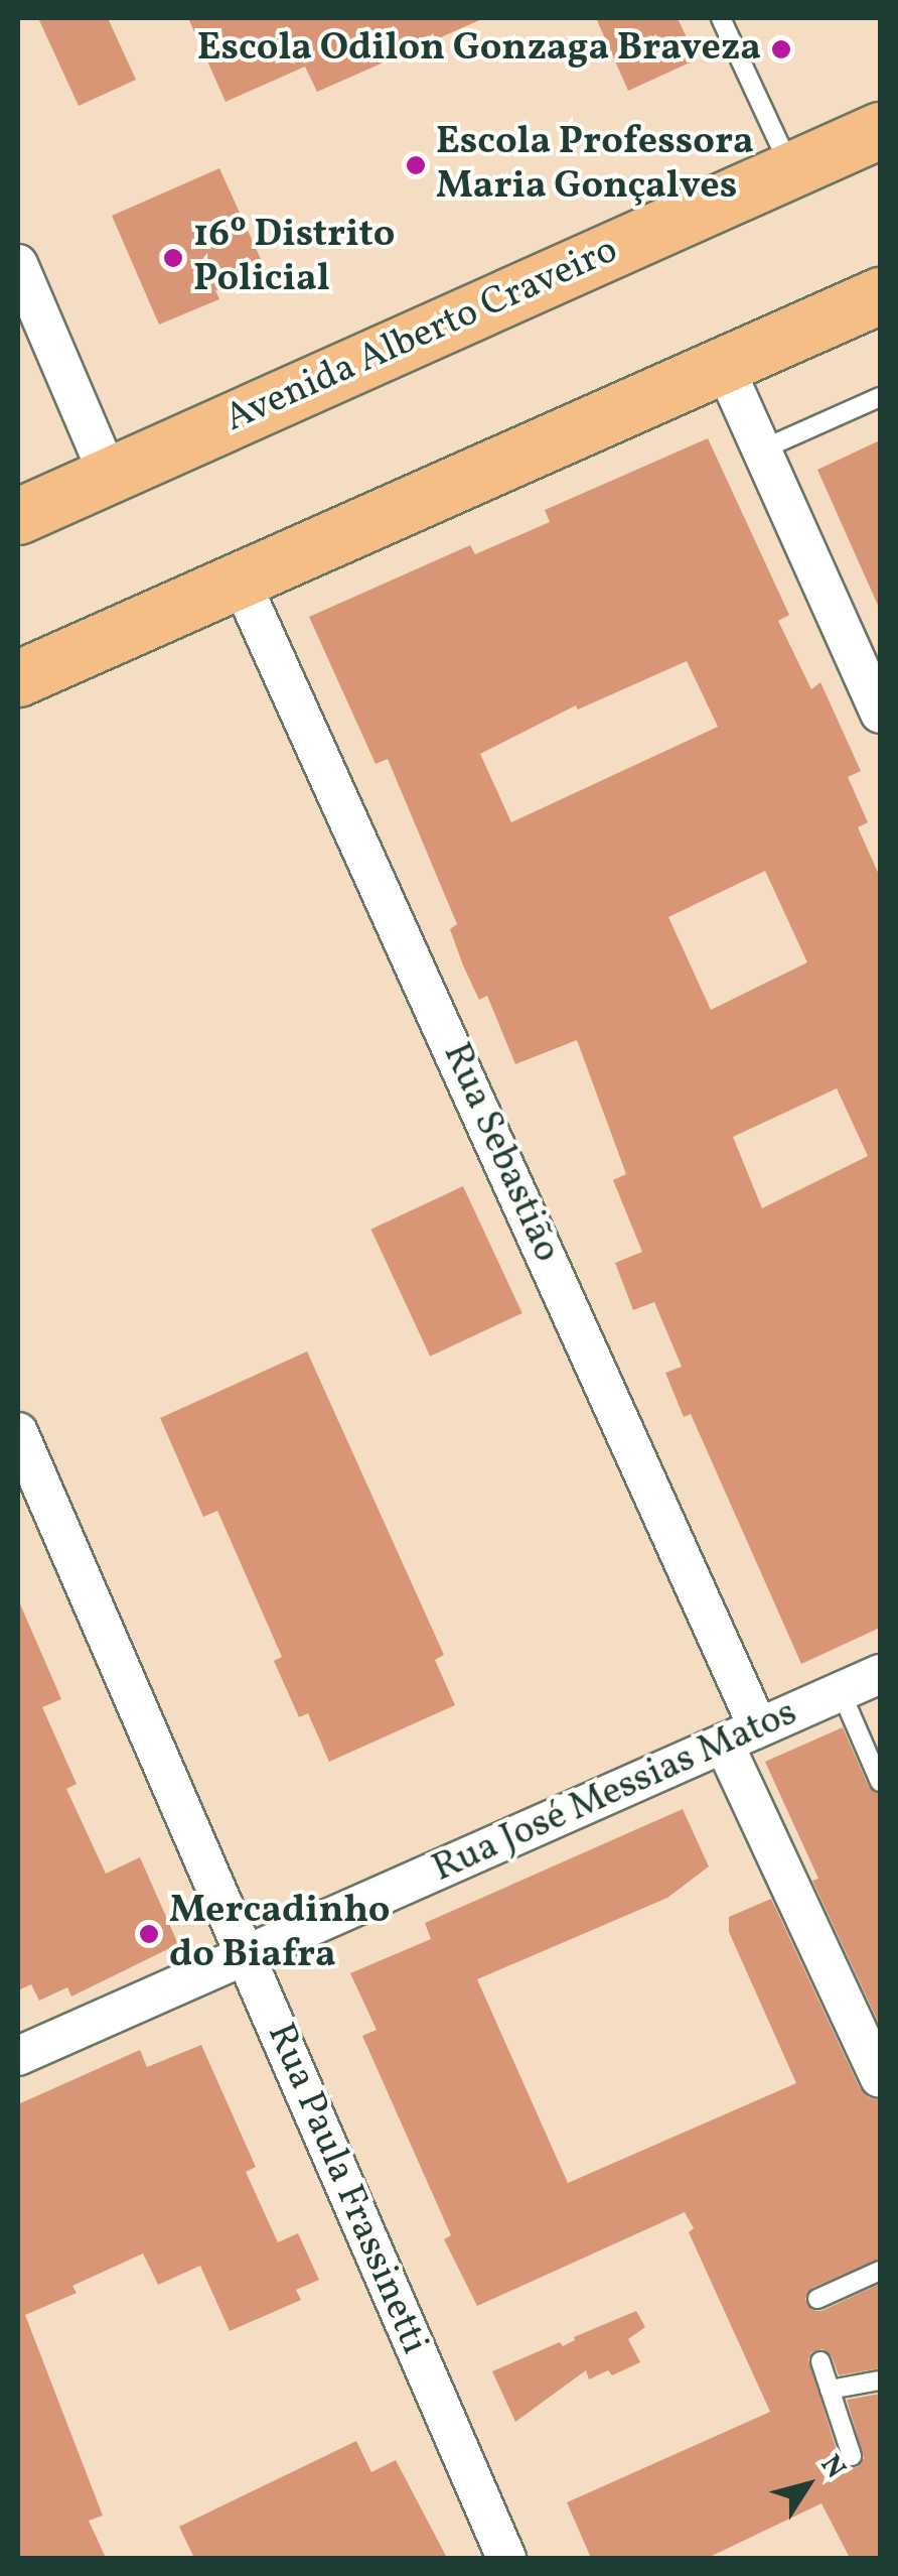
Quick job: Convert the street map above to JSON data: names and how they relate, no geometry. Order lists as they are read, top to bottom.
{
  "streets": {
    "main road": ["Avenida Alberto Craveiro"],
    "street": ["Rua Sebastião", "Rua José Messias Matos", "Rua Paula Frassinetti"]
  },
  "crossings": [
    ["Rua Sebastião", "Rua José Messias Matos"],
    ["Rua José Messias Matos", "Rua Paula Frassinetti"]
  ],
  "places": [
    "Escola Odilon Gonzaga Braveza",
    "Escola Professora Maria Gonçalves",
    "16º Distrito Policial",
    "Mercadinho do Biafra"
  ],
  "north": "top right"
}
